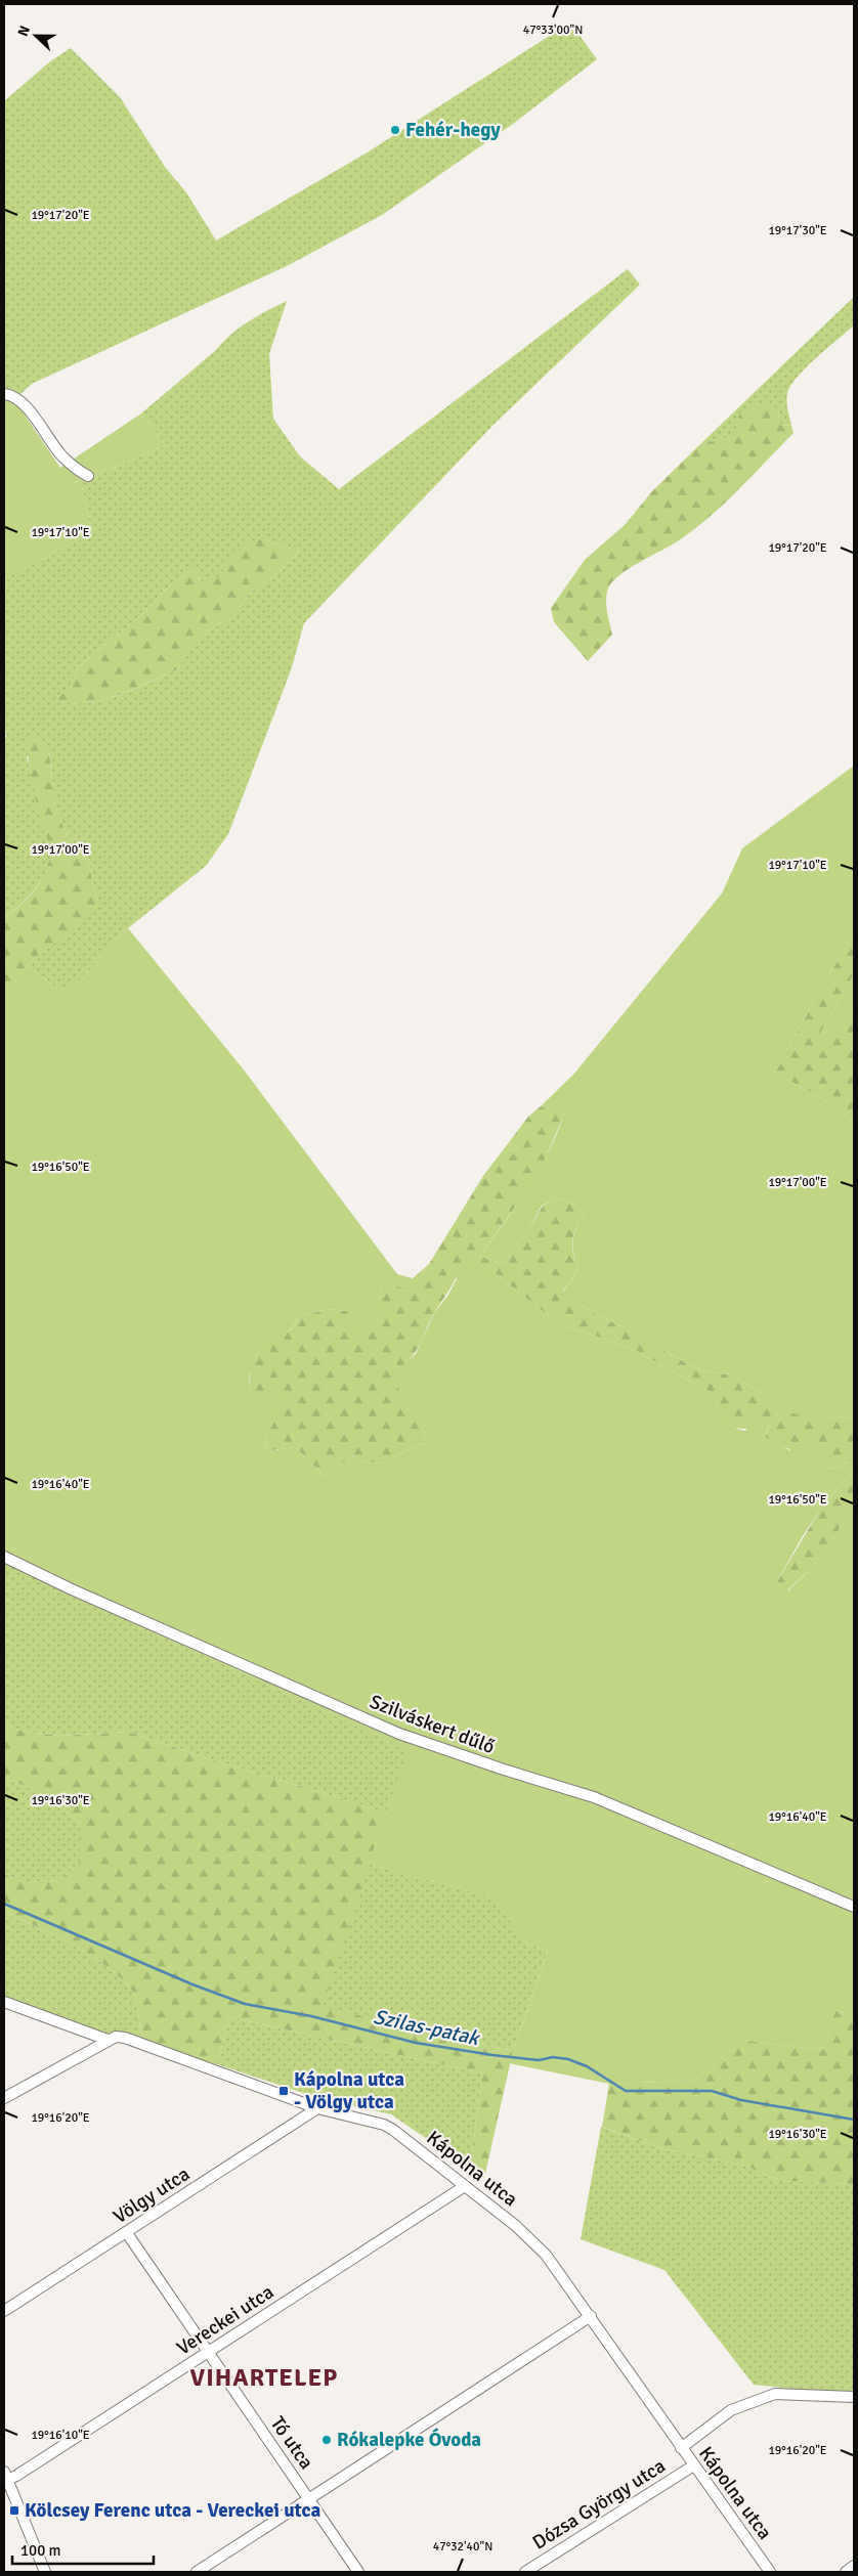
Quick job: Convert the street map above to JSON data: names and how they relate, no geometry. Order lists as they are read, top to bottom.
{
  "streets": {
    "street": [
      "Szilváskert dűlő",
      "Kápolna utca",
      "Völgy utca",
      "Vereckei utca",
      "Tó utca",
      "Dózsa György utca"
    ]
  },
  "crossings": [
    ["Kápolna utca", "Völgy utca"],
    ["Kápolna utca", "Vereckei utca"],
    ["Kápolna utca", "Dózsa György utca"],
    ["Völgy utca", "Tó utca"],
    ["Vereckei utca", "Tó utca"]
  ],
  "districts": ["VIHARTELEP"],
  "water": ["Szilas-patak"],
  "places": {
    "other": ["Fehér-hegy", "Rókalepke Óvoda"],
    "transit": ["Kápolna utca - Völgy utca", "Kölcsey Ferenc utca - Vereckei utca"]
  },
  "scale_bar": "100 m",
  "north": "left",
  "coordinates": [
    "47°33'00\"N",
    "19°17'20\"E",
    "19°17'30\"E",
    "19°17'10\"E",
    "19°17'00\"E",
    "19°16'50\"E",
    "19°16'40\"E",
    "19°16'30\"E",
    "19°16'20\"E",
    "19°16'10\"E",
    "47°32'40\"N"
  ]
}
